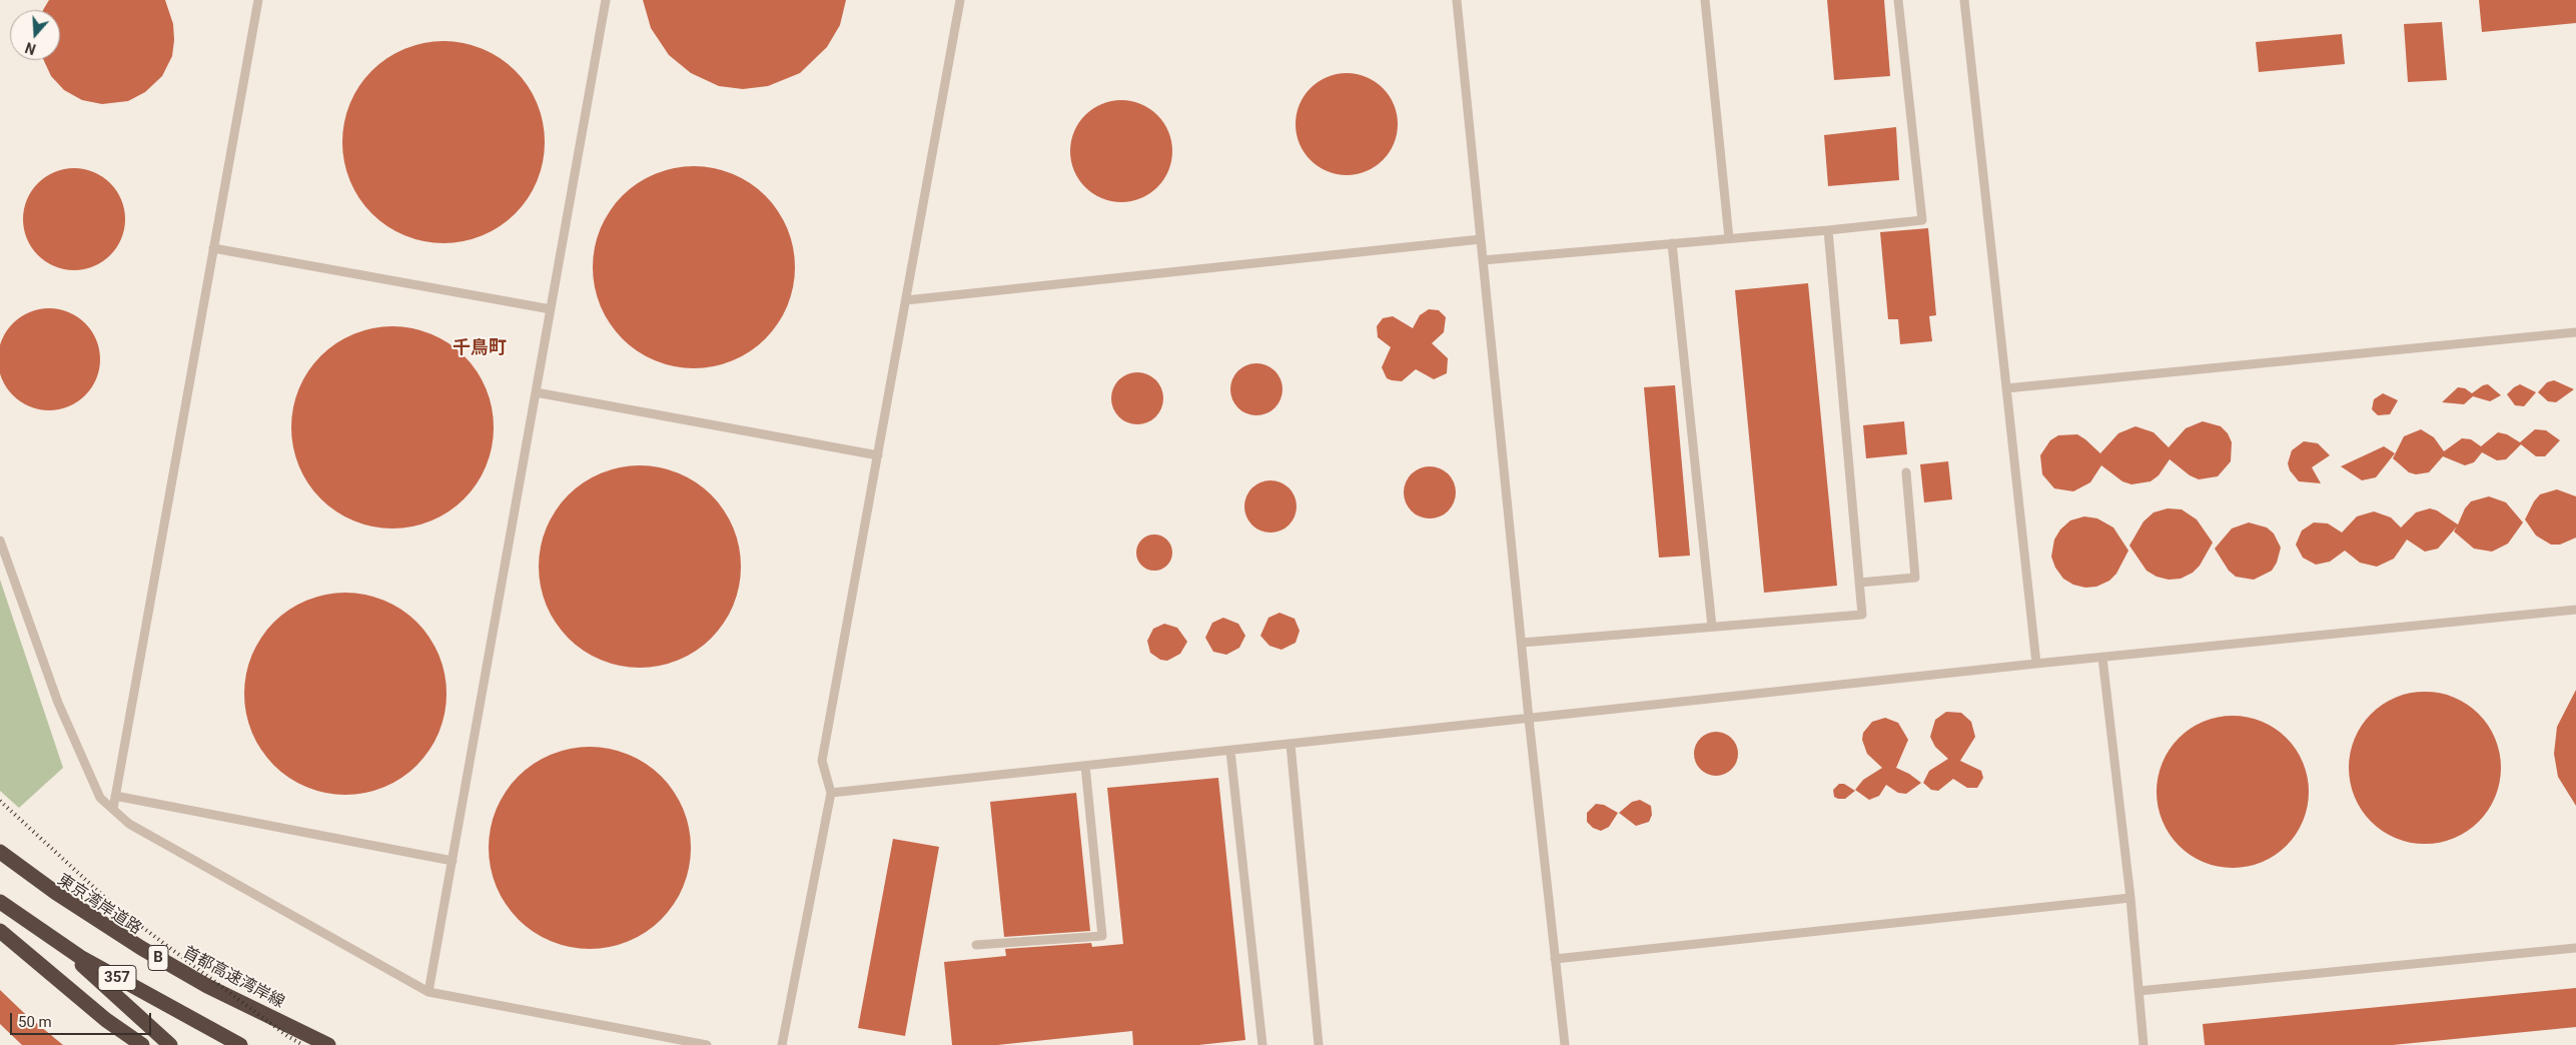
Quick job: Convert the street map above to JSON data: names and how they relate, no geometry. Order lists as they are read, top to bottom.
{
  "streets": {
    "highway": [
      "東京湾岸道路",
      "B",
      "357",
      "首都高速湾岸線"
    ]
  },
  "districts": ["千鳥町"],
  "scale_bar": "50 m",
  "north": "bottom"
}
